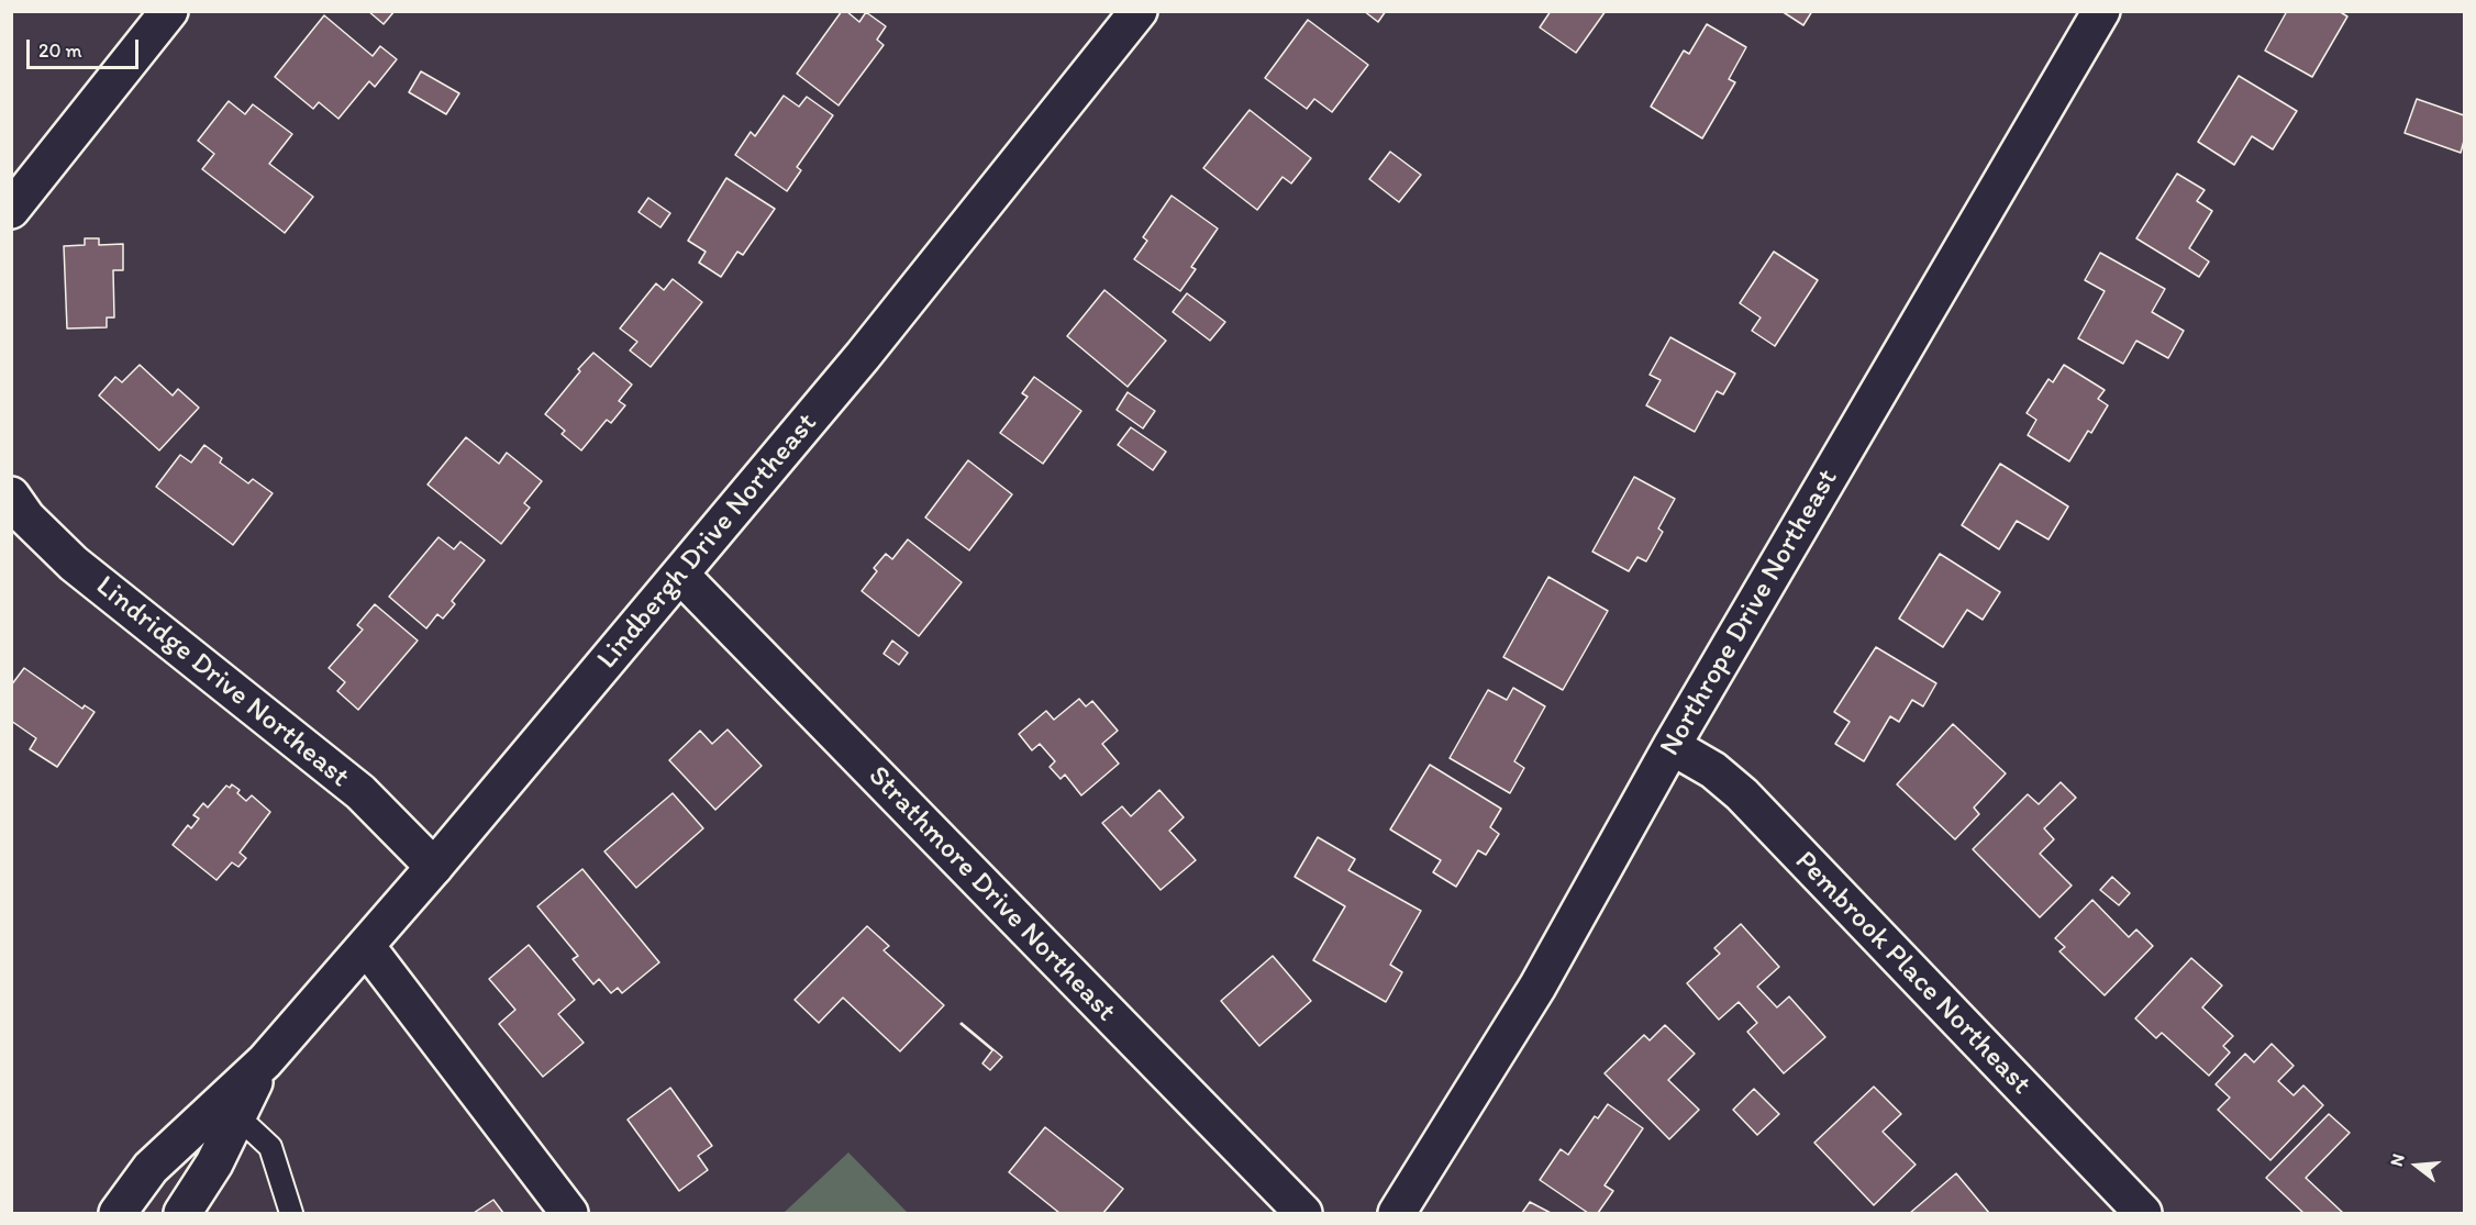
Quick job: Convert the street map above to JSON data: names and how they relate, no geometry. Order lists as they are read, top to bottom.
{
  "streets": {
    "street": [
      "Lindbergh Drive Northeast",
      "Northrope Drive Northeast",
      "Lindridge Drive Northeast",
      "Strathmore Drive Northeast",
      "Pembrook Place Northeast"
    ]
  },
  "crossings": [
    ["Lindbergh Drive Northeast", "Lindridge Drive Northeast"],
    ["Lindbergh Drive Northeast", "Strathmore Drive Northeast"],
    ["Northrope Drive Northeast", "Pembrook Place Northeast"]
  ],
  "scale_bar": "20 m",
  "north": "left"
}
